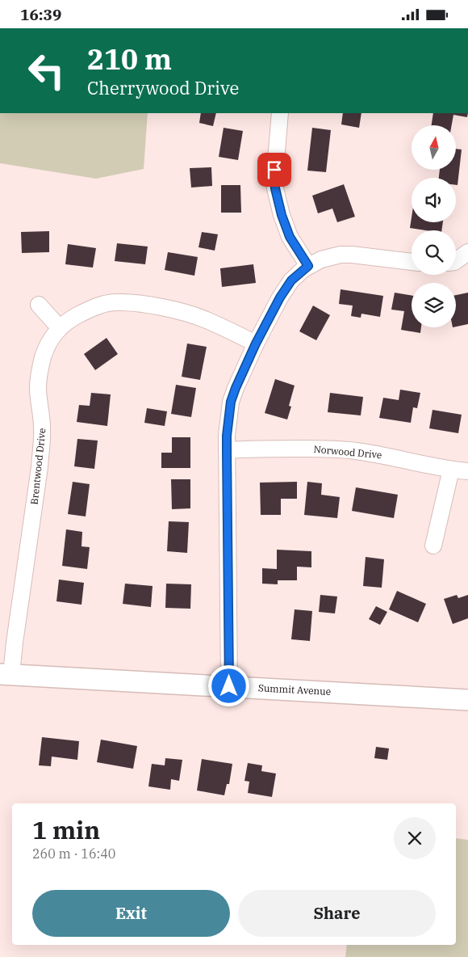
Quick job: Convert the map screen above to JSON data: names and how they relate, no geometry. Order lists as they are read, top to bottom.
{
  "streets": {
    "main road": ["Summit Avenue"],
    "street": ["Norwood Drive", "Brentwood Drive"]
  },
  "crossings": [
    ["Brentwood Drive", "Summit Avenue"]
  ],
  "north": "top",
  "page": {
    "status": "16:39",
    "turn": ["210 m", "Cherrywood Drive"],
    "heading": ["1 min", "260 m · 16:40"],
    "buttons": ["Exit", "Share"]
  }
}
